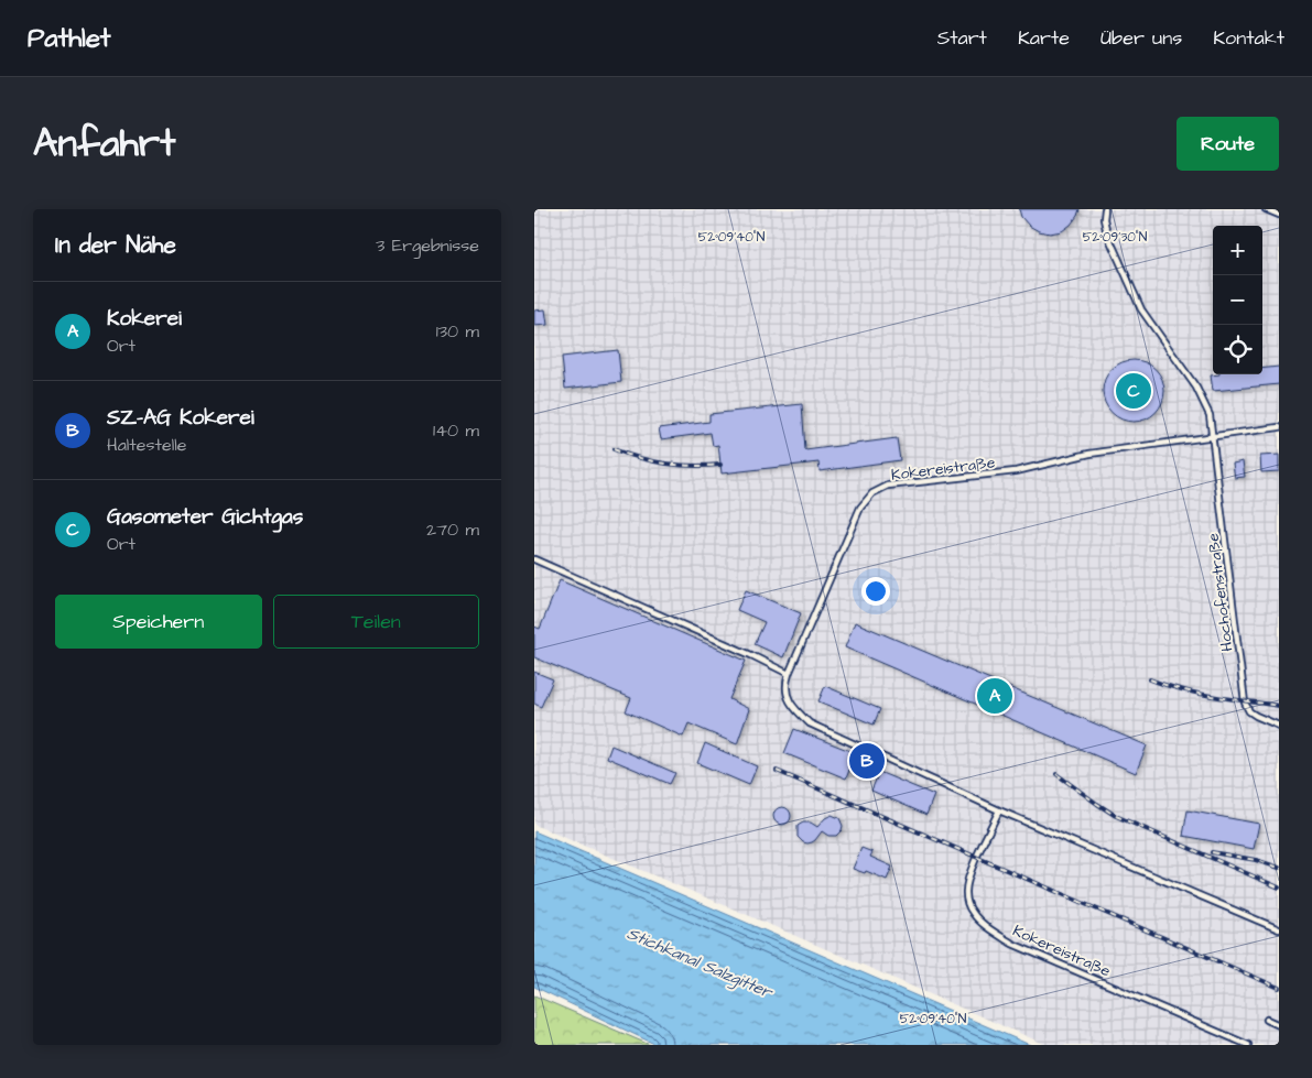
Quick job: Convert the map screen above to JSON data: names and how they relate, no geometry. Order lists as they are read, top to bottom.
{
  "streets": {
    "lane": ["Kokereistraße", "Hochofenstraße"]
  },
  "crossings": [
    ["Kokereistraße", "Hochofenstraße"]
  ],
  "water": ["Stichkanal Salzgitter"],
  "page": {
    "header": "Pathlet",
    "nav": [
      "Start",
      "Karte",
      "Über uns",
      "Kontakt"
    ],
    "title": "Anfahrt",
    "buttons": [
      "Route",
      ["Speichern", "Teilen"]
    ],
    "heading": ["In der Nähe", "3 Ergebnisse"],
    "map_buttons": ["+", "−"],
    "list": [
      {
        "mark": "A",
        "name": "Kokerei",
        "note": "Ort",
        "value": "130 m"
      },
      {
        "mark": "B",
        "name": "SZ-AG Kokerei",
        "note": "Haltestelle",
        "value": "140 m"
      },
      {
        "mark": "C",
        "name": "Gasometer Gichtgas",
        "note": "Ort",
        "value": "270 m"
      }
    ],
    "pins": ["C", "A", "B"]
  },
  "coordinates": ["52°09'30\"N", "52°09'40\"N"]
}
